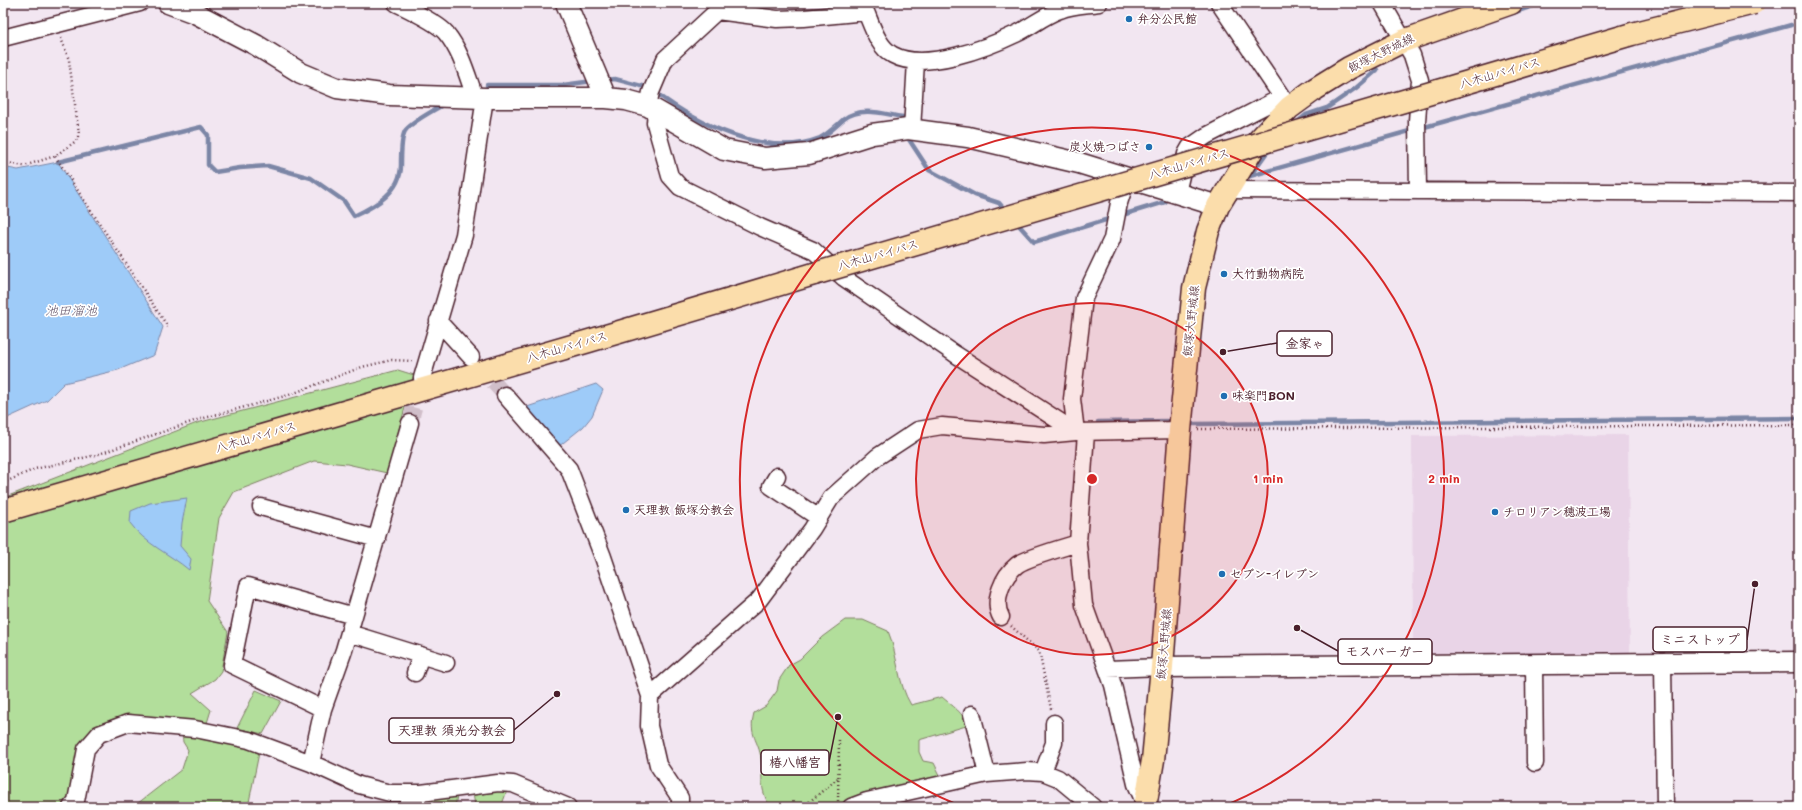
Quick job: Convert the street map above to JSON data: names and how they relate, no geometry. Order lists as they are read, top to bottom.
{
  "streets": {
    "main road": ["飯塚大野城線", "八木山バイパス"]
  },
  "water": ["池田溜池"],
  "places": [
    "弁分公民館",
    "炭火焼つばさ",
    "大竹動物病院",
    "金家ゃ",
    "味楽門BON",
    "天理教 飯塚分教会",
    "チロリアン穂波工場",
    "セブン-イレブン",
    "ミニストップ",
    "モスバーガー",
    "天理教 須光分教会",
    "椿八幡宮"
  ],
  "rings": ["1 min", "2 min"]
}
